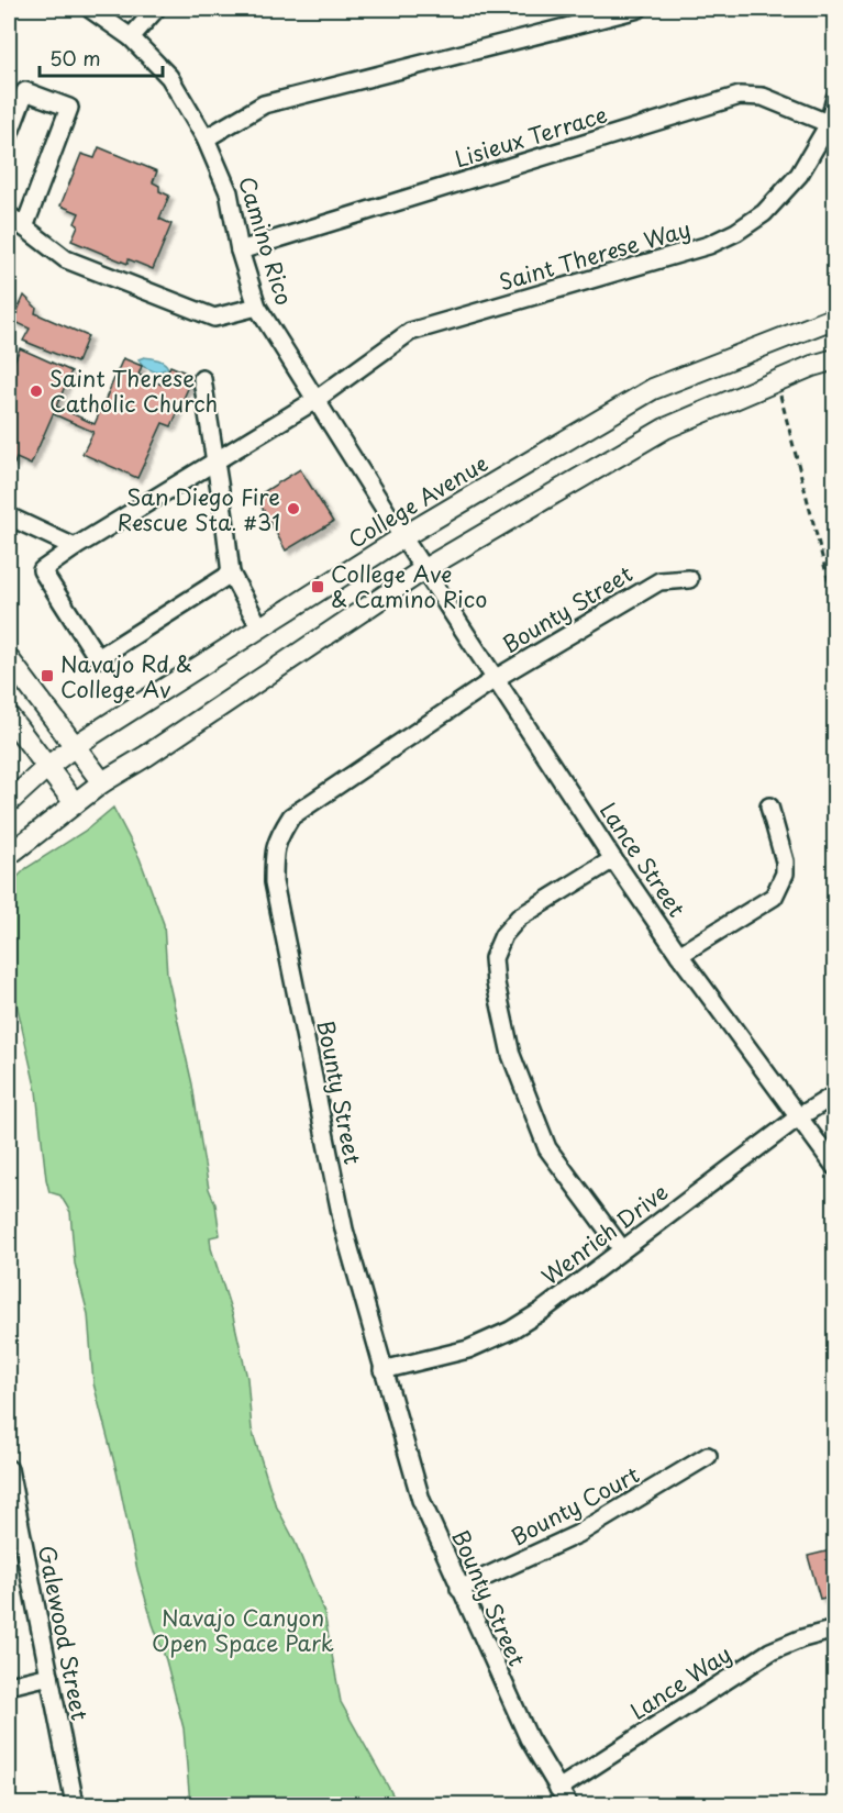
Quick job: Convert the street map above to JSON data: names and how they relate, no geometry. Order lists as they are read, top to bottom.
{
  "streets": {
    "main road": ["College Avenue"],
    "street": [
      "Lisieux Terrace",
      "Camino Rico",
      "Saint Therese Way",
      "Bounty Street",
      "Lance Street",
      "Wenrich Drive",
      "Bounty Court",
      "Galewood Street",
      "Lance Way"
    ]
  },
  "crossings": [
    ["Lisieux Terrace", "Camino Rico"],
    ["Lisieux Terrace", "Saint Therese Way"],
    ["Camino Rico", "Saint Therese Way"],
    ["Camino Rico", "College Avenue"],
    ["Camino Rico", "Lance Street"],
    ["Bounty Street", "Lance Street"],
    ["Bounty Street", "Wenrich Drive"],
    ["Bounty Street", "Bounty Court"],
    ["Bounty Street", "Lance Way"],
    ["Lance Street", "Wenrich Drive"]
  ],
  "parks": ["Navajo Canyon Open Space Park"],
  "places": {
    "other": ["Saint Therese Catholic Church", "San Diego Fire Rescue Sta. #31"],
    "transit": ["College Ave & Camino Rico", "Navajo Rd & College Av"]
  },
  "scale_bar": "50 m"
}
